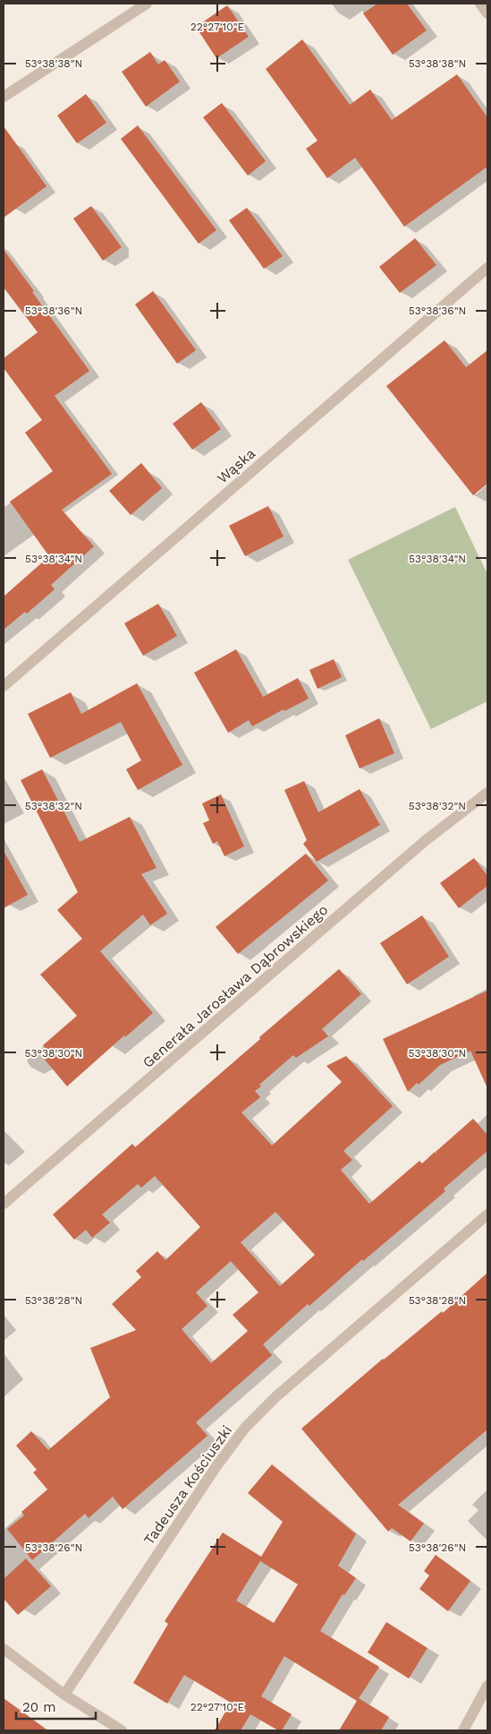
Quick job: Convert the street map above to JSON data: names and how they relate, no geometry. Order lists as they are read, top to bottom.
{
  "streets": {
    "street": ["Wąska", "Generała Jarosława Dąbrowskiego", "Tadeusza Kościuszki"]
  },
  "scale_bar": "20 m",
  "coordinates": [
    "22°27'10\"E",
    "53°38'38\"N",
    "53°38'36\"N",
    "53°38'34\"N",
    "53°38'32\"N",
    "53°38'30\"N",
    "53°38'28\"N",
    "53°38'26\"N"
  ]
}
